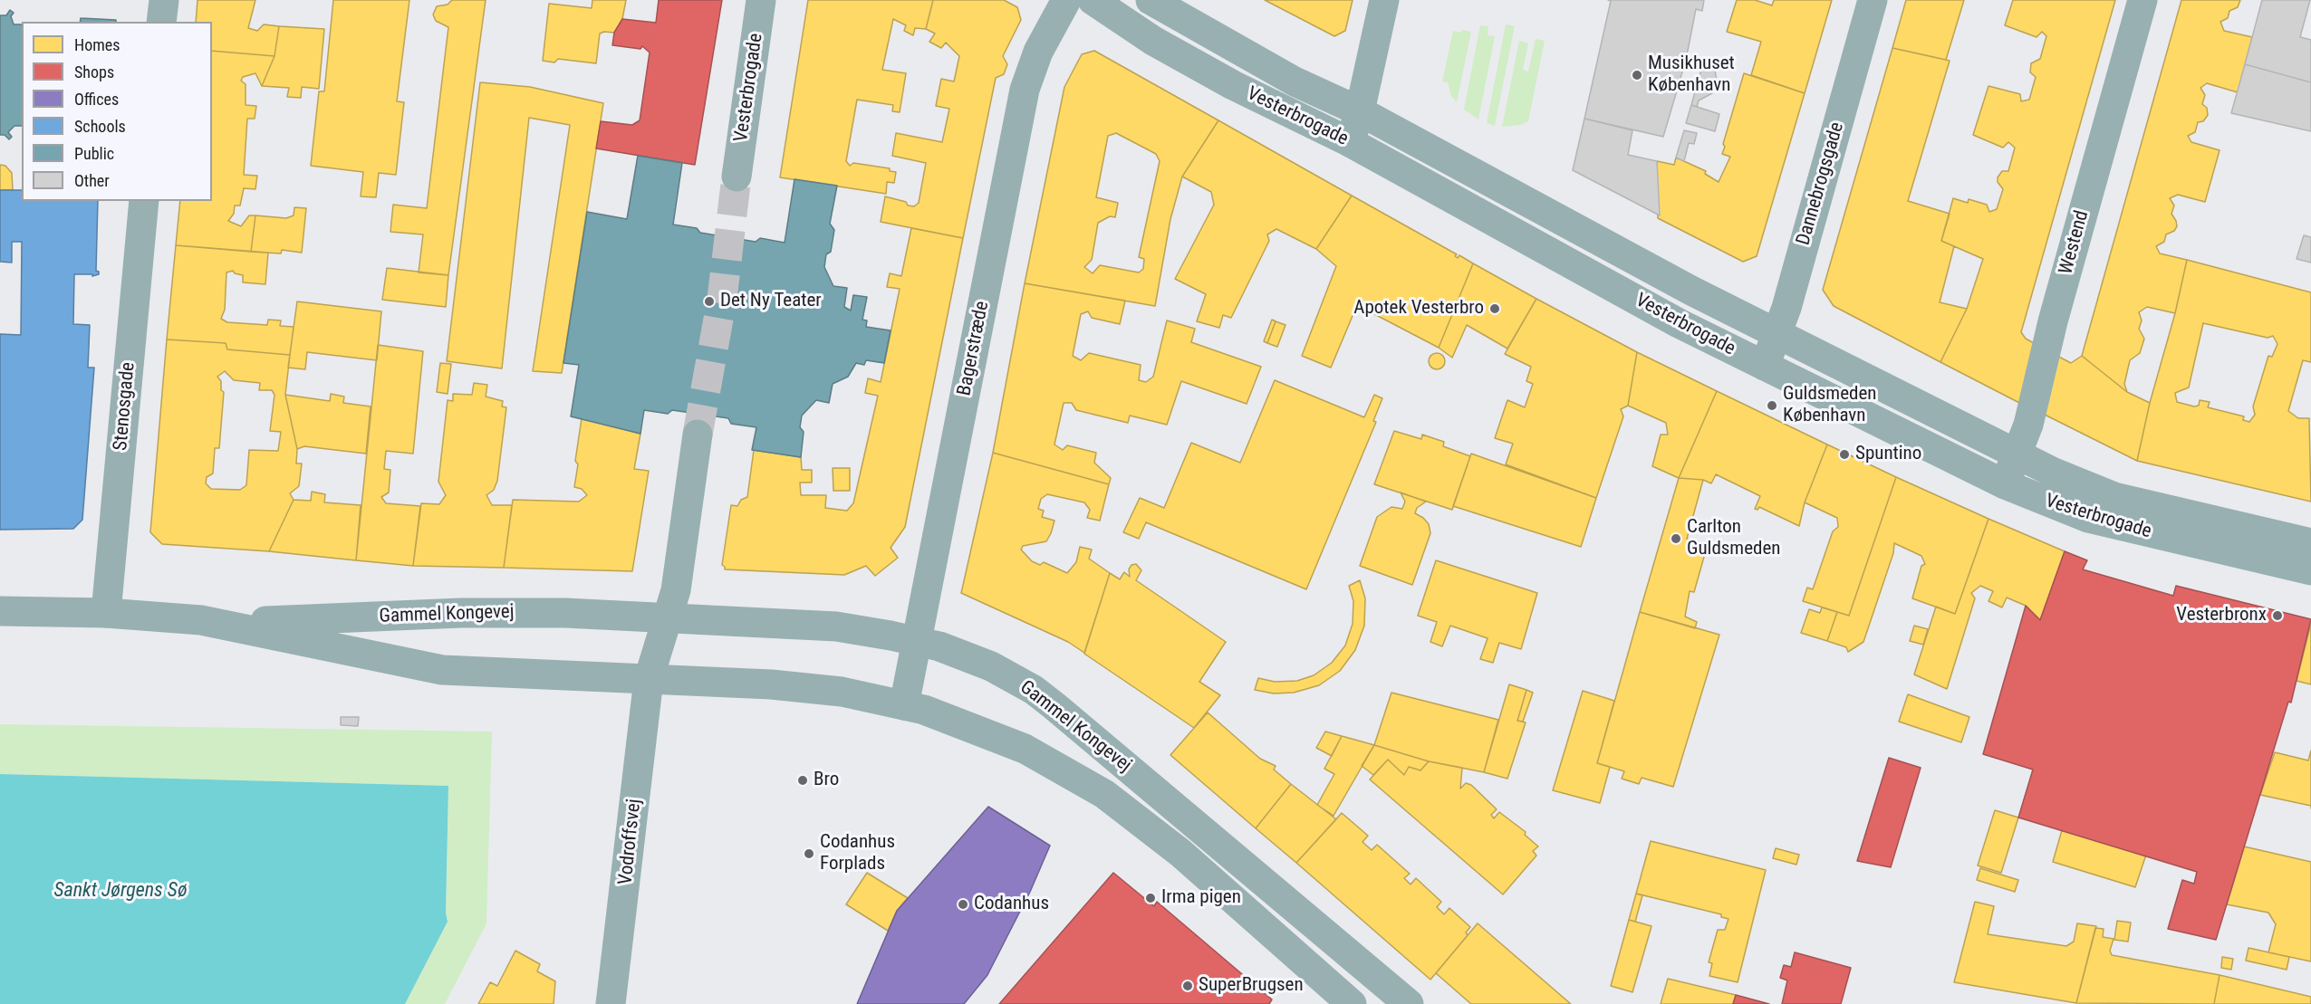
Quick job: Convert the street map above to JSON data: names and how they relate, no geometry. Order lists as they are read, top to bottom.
{
  "streets": {
    "street": [
      "Vesterbrogade",
      "Dannebrogsgade",
      "Westend",
      "Bagerstræde",
      "Stenosgade",
      "Gammel Kongevej",
      "Vodroffsvej"
    ]
  },
  "crossings": [
    ["Vesterbrogade", "Dannebrogsgade"],
    ["Vesterbrogade", "Westend"],
    ["Bagerstræde", "Gammel Kongevej"],
    ["Stenosgade", "Gammel Kongevej"],
    ["Gammel Kongevej", "Vodroffsvej"]
  ],
  "water": ["Sankt Jørgens Sø"],
  "places": [
    "Musikhuset København",
    "Det Ny Teater",
    "Apotek Vesterbro",
    "Guldsmeden København",
    "Spuntino",
    "Carlton Guldsmeden",
    "Vesterbronx",
    "Bro",
    "Codanhus Forplads",
    "Irma pigen",
    "Codanhus",
    "SuperBrugsen"
  ],
  "legend": [
    "Homes",
    "Shops",
    "Offices",
    "Schools",
    "Public",
    "Other"
  ]
}
